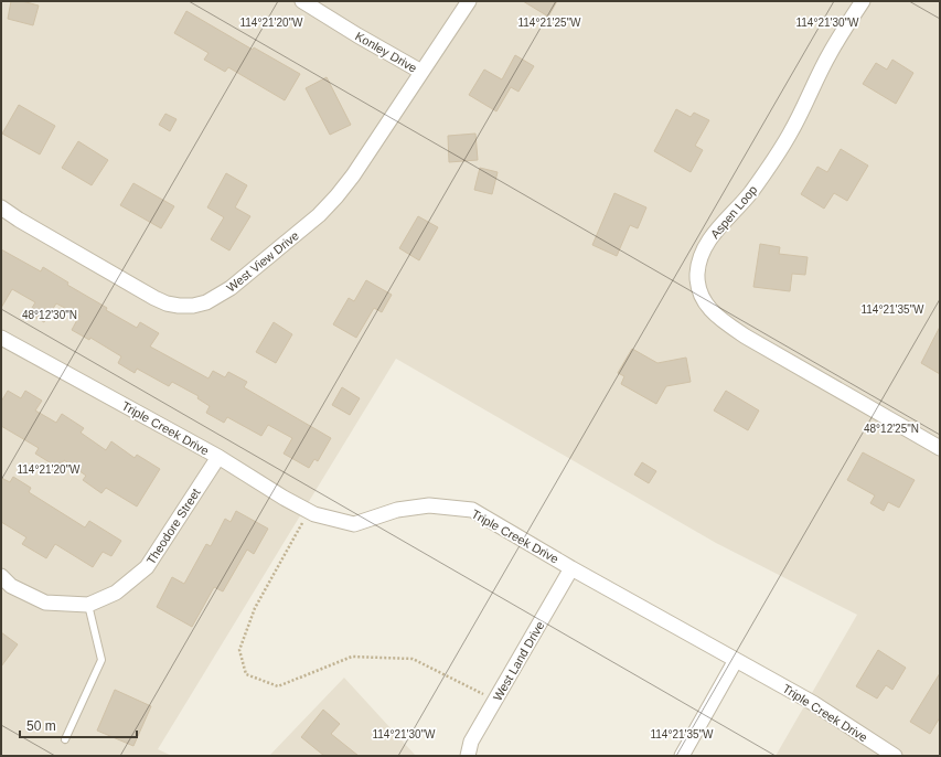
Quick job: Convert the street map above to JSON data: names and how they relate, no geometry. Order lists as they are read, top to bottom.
{
  "streets": {
    "street": [
      "Konley Drive",
      "Aspen Loop",
      "West View Drive",
      "Triple Creek Drive",
      "Theodore Street",
      "West Land Drive"
    ]
  },
  "crossings": [
    ["Konley Drive", "West View Drive"],
    ["Triple Creek Drive", "Theodore Street"],
    ["Triple Creek Drive", "West Land Drive"]
  ],
  "scale_bar": "50 m",
  "coordinates": [
    "114°21'20\"W",
    "114°21'25\"W",
    "114°21'30\"W",
    "114°21'35\"W",
    "48°12'30\"N",
    "48°12'25\"N"
  ]
}
